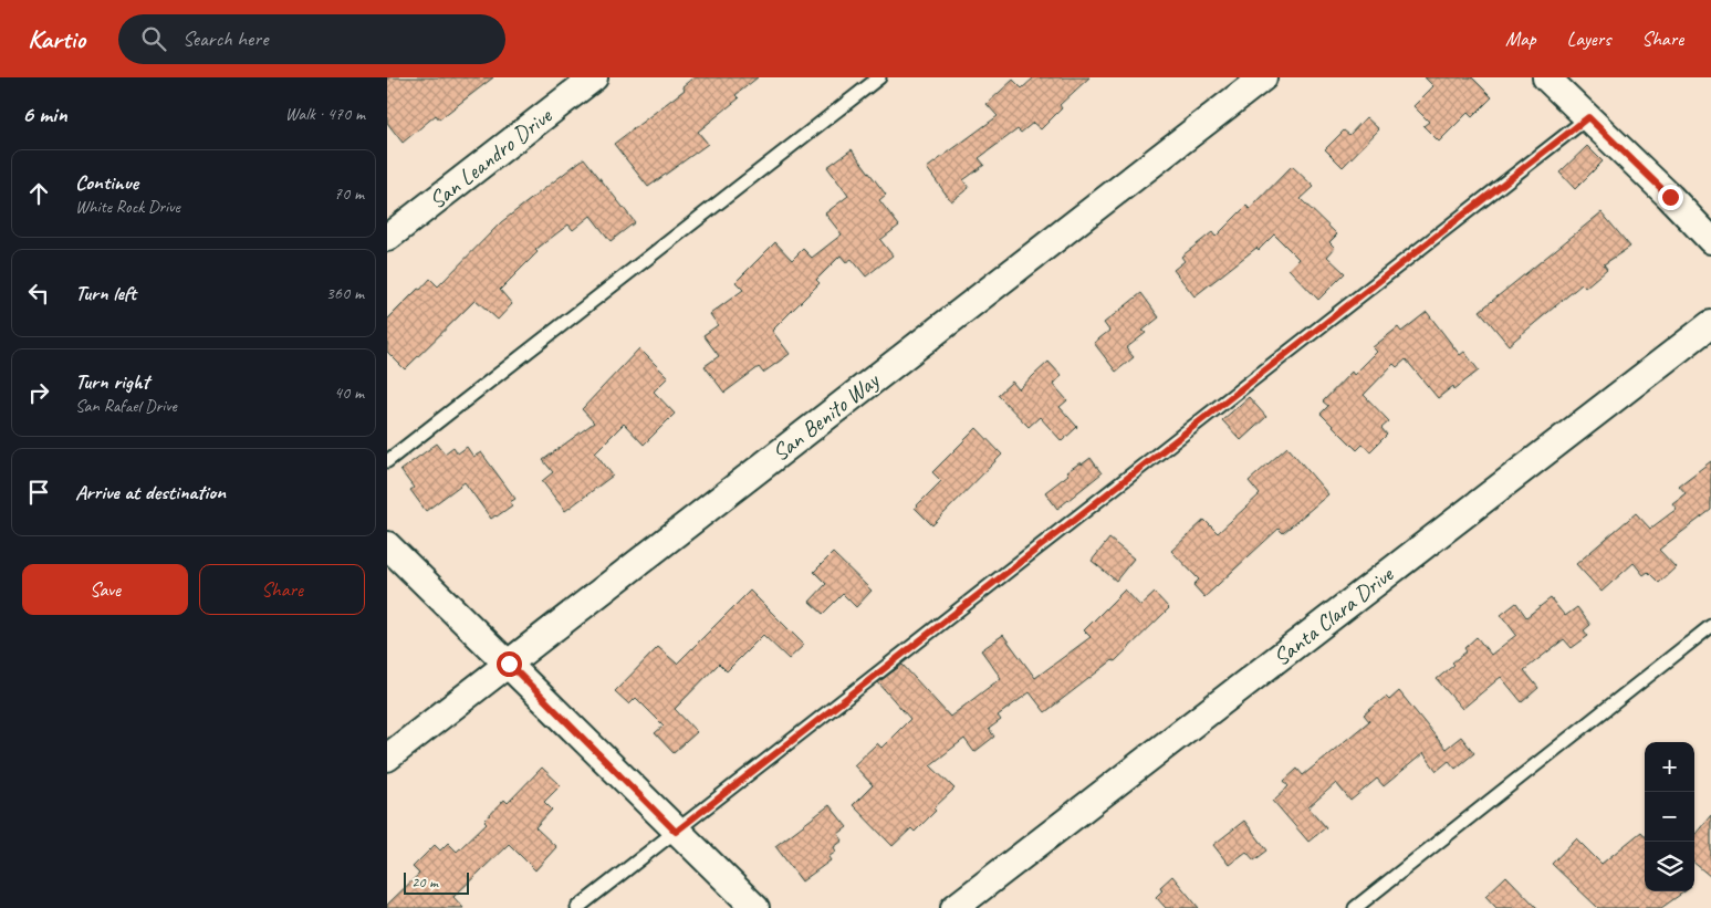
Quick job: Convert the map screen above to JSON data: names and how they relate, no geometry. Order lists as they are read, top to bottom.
{
  "streets": {
    "street": ["San Leandro Drive", "San Benito Way", "Santa Clara Drive"]
  },
  "scale_bar": "20 m",
  "page": {
    "header": "Kartio",
    "search": "Search here",
    "nav": ["Map", "Layers", "Share"],
    "heading": ["6 min", "Walk · 470 m"],
    "list": [
      ["Continue", "White Rock Drive", "70 m"],
      ["Turn left", "360 m"],
      ["Turn right", "San Rafael Drive", "40 m"],
      "Arrive at destination"
    ],
    "buttons": ["Save", "Share"],
    "map_buttons": ["+", "−"],
    "scale": "20 m"
  }
}
